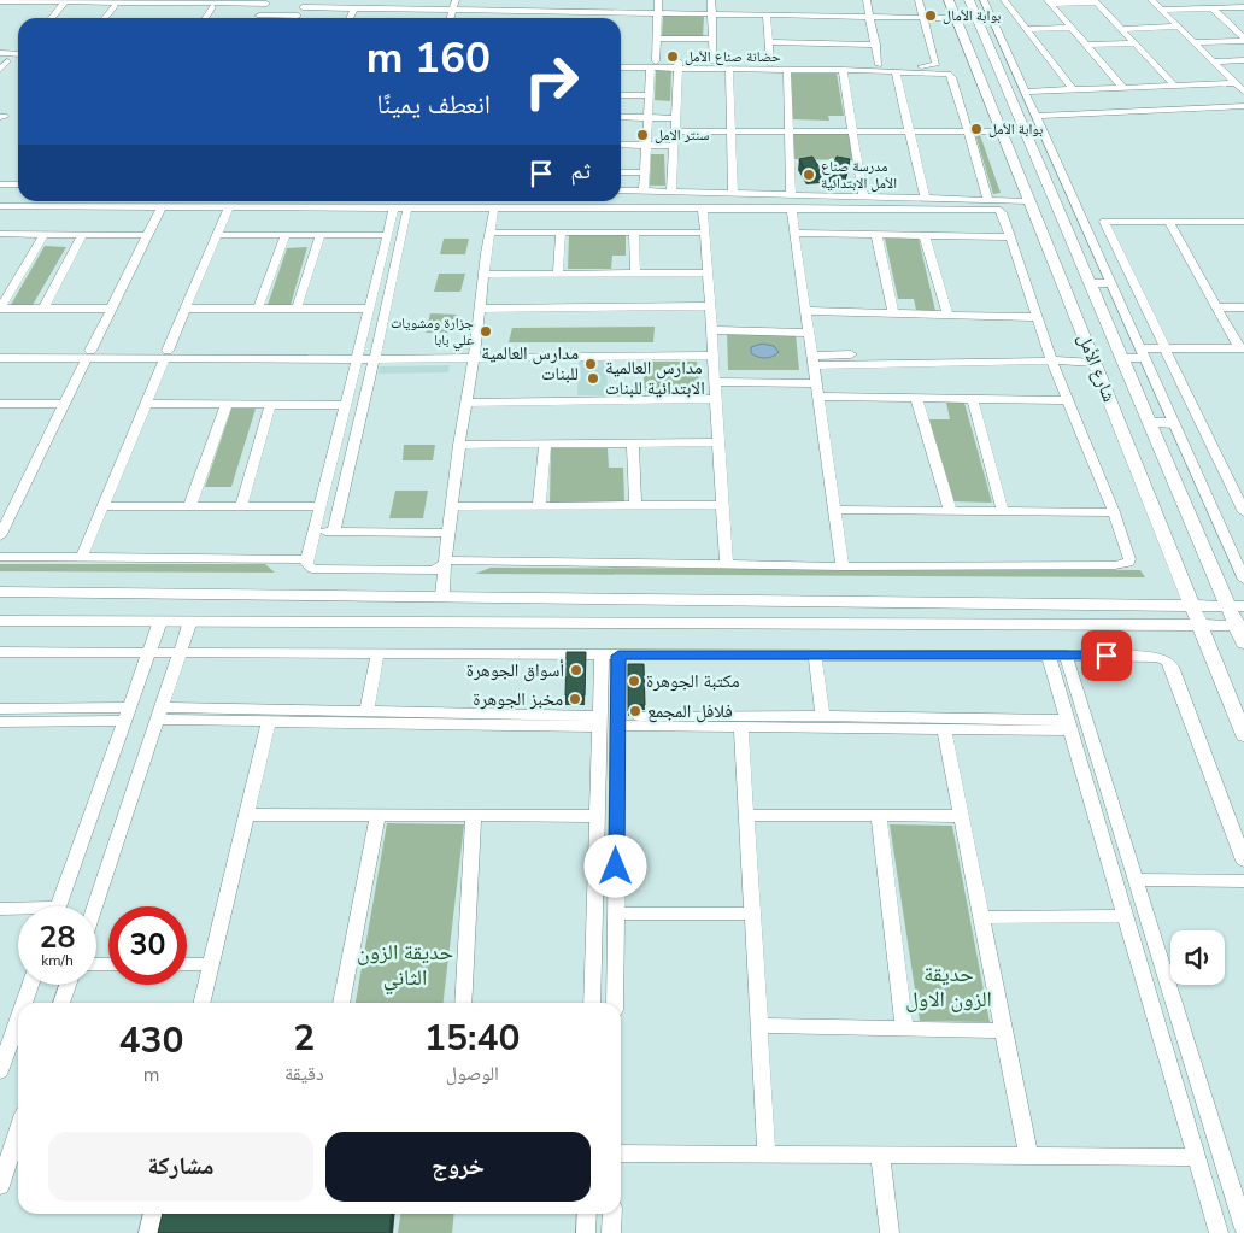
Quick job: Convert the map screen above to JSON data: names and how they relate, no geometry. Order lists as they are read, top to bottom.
{
  "streets": {
    "main road": ["شارع الأمل"]
  },
  "parks": ["حديقة الزون الثاني", "حديقة الزون الاول"],
  "places": [
    "بوابة الأمال",
    "حضانة صناع الأمل",
    "بوابة الأمل",
    "سنتر الامل",
    "مدرسة صناع الأمل الابتدائية",
    "جزارة ومشويات علي بابا",
    "مدارس العالمية للبنات",
    "مدارس العالمية الابتدائية للبنات",
    "أسواق الجوهرة",
    "مكتبة الجوهرة",
    "مخبز الجوهرة",
    "فلافل المجمع"
  ],
  "page": {
    "turn": ["160 m", "انعطف يمينًا"],
    "then": "ثم",
    "speed": "28 km/h",
    "limit": "30",
    "eta": [
      "15:40",
      "الوصول",
      "2",
      "دقيقة",
      "430",
      "m"
    ],
    "buttons": ["خروج", "مشاركة"]
  }
}
